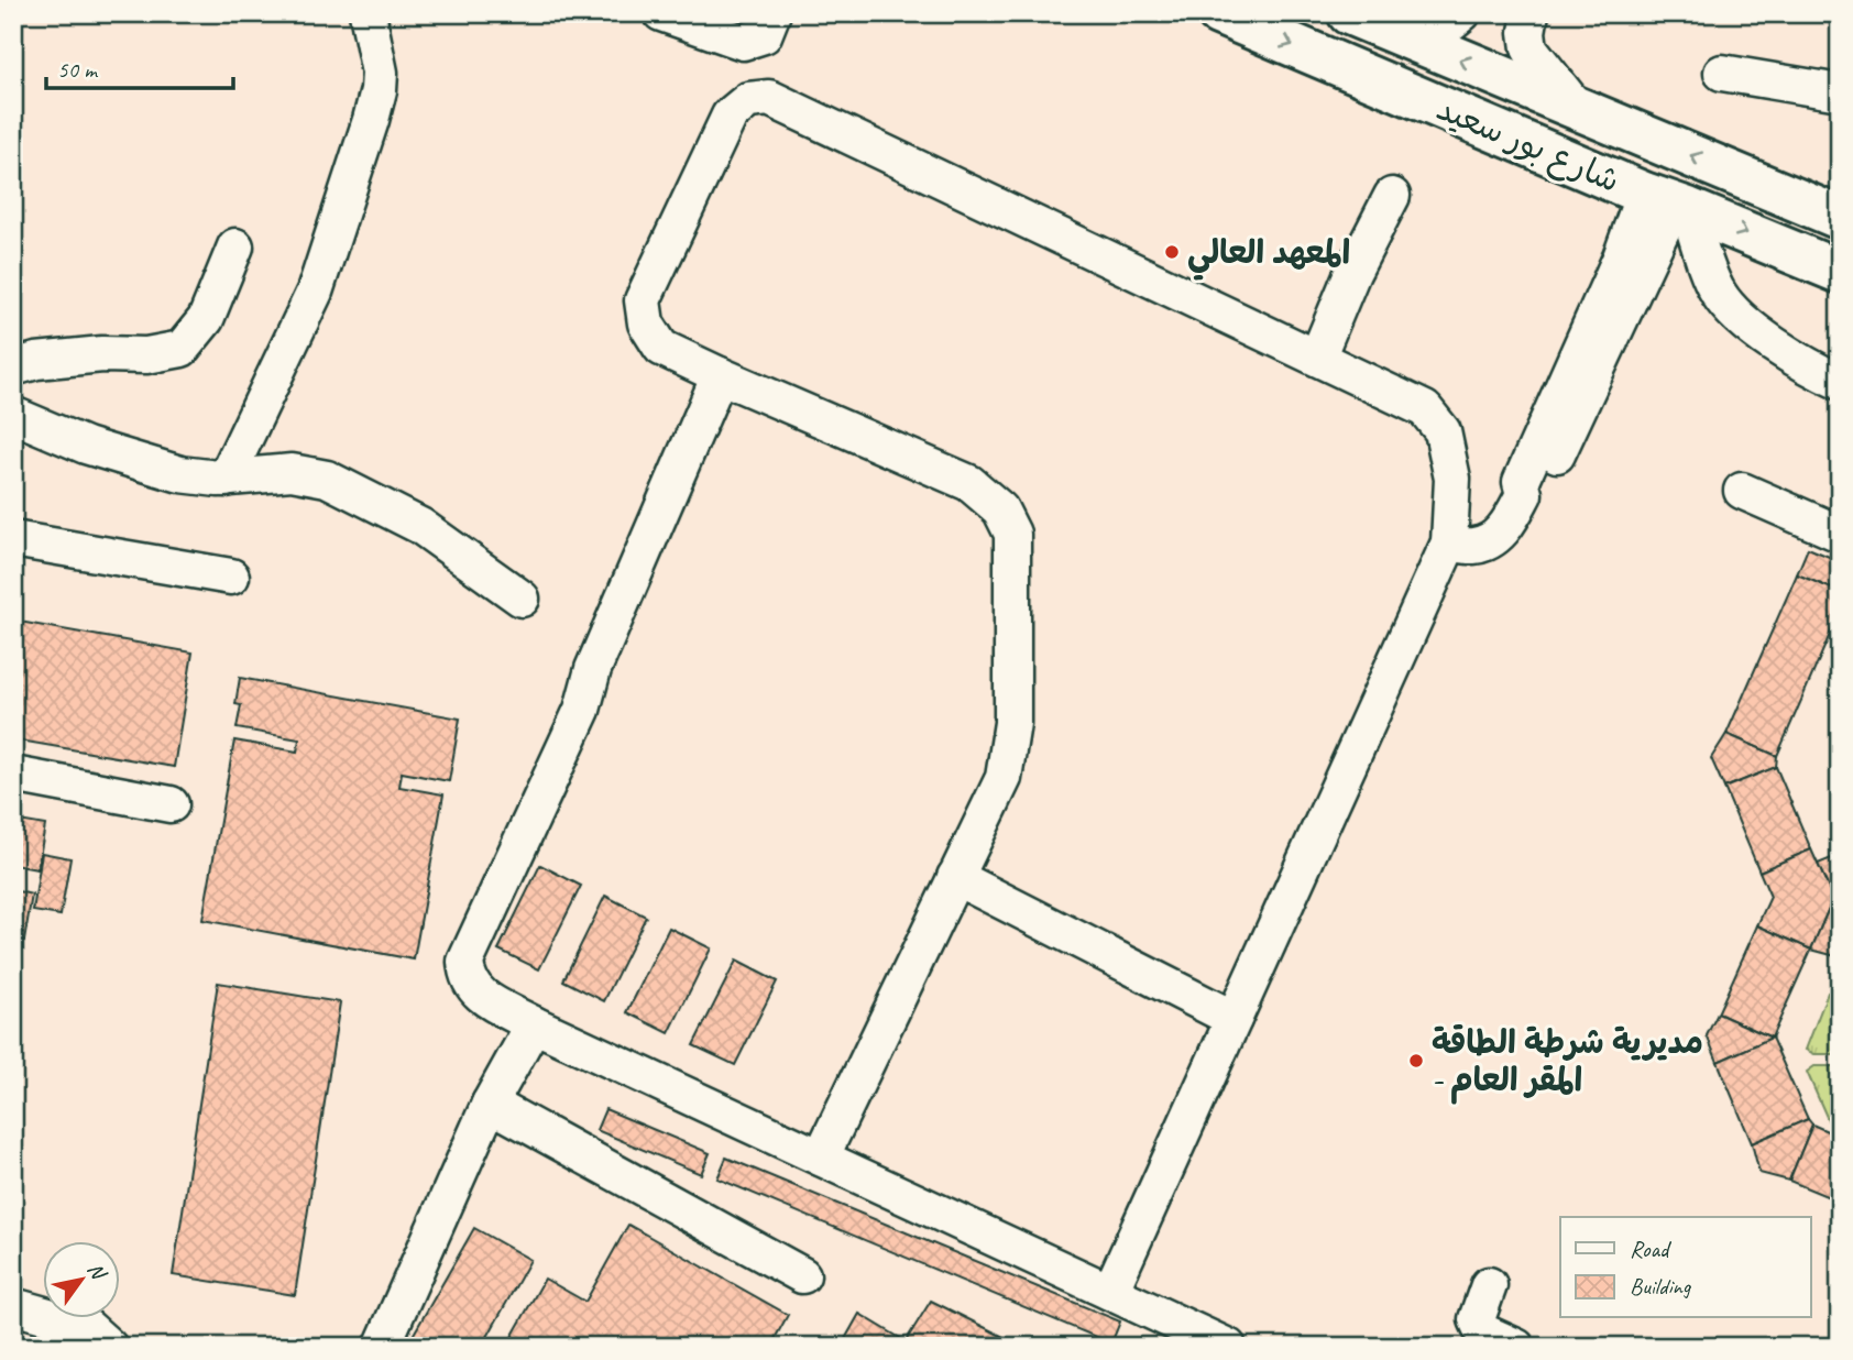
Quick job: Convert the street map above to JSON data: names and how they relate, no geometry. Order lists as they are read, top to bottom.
{
  "streets": {
    "main road": ["شارع بور سعيد"]
  },
  "places": ["المعهد العالي", "مديرية شرطة الطاقة - المقر العام"],
  "legend": ["Road", "Building"],
  "scale_bar": "50 m",
  "north": "top right"
}
